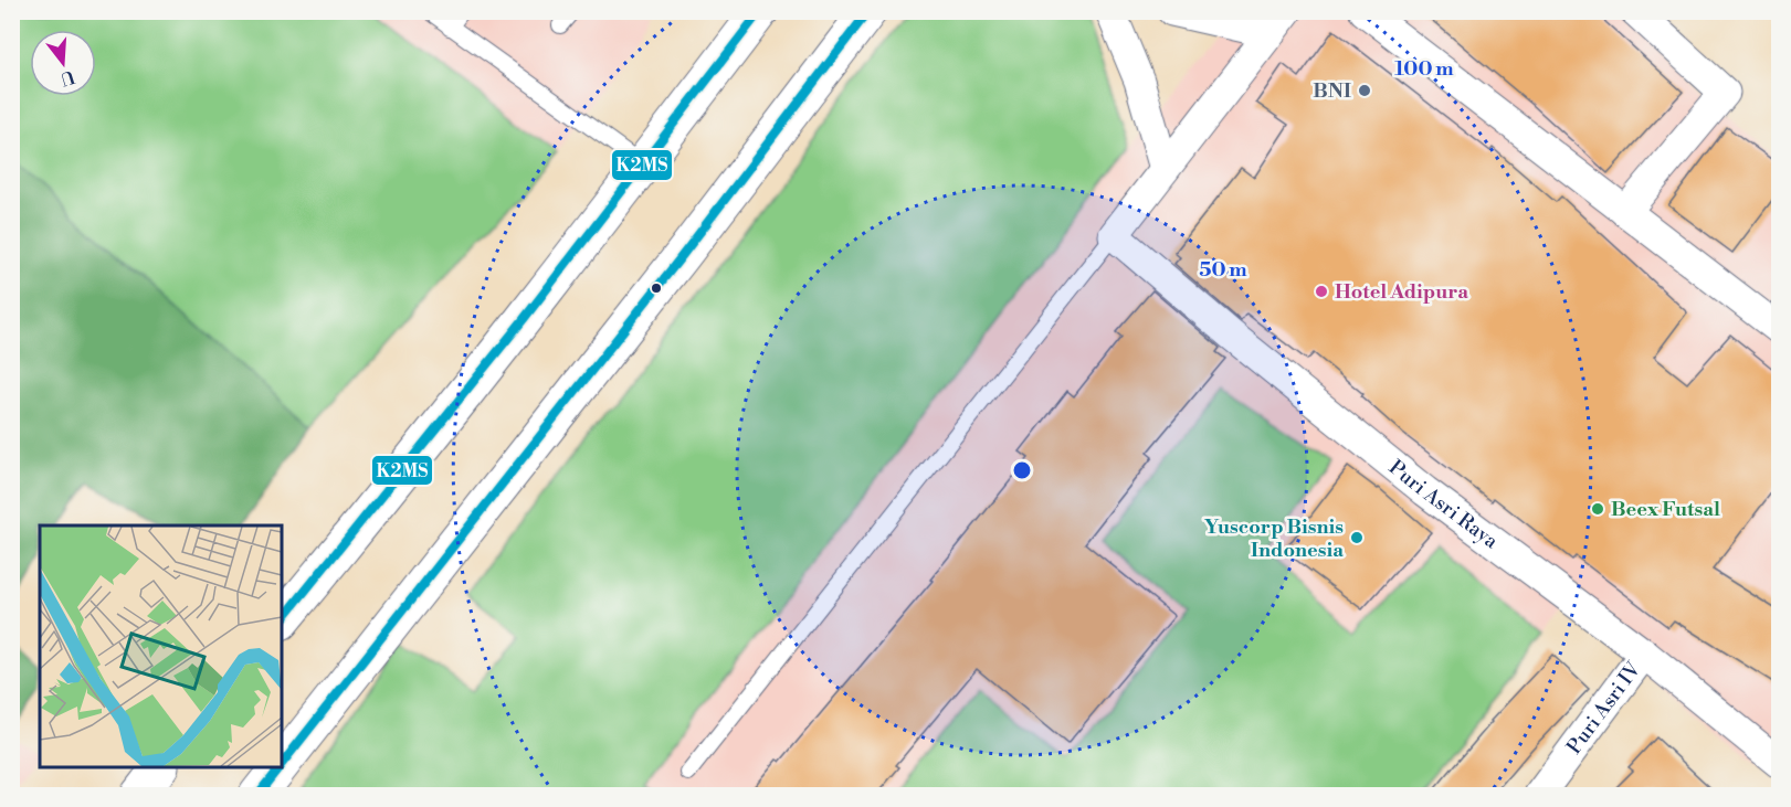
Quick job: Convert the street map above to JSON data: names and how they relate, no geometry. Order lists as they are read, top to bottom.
{
  "streets": {
    "street": ["Puri Asri Raya", "Puri Asri IV"]
  },
  "crossings": [
    ["Puri Asri Raya", "Puri Asri IV"]
  ],
  "places": [
    "BNI",
    "Hotel Adipura",
    "Beex Futsal",
    "Yuscorp Bisnis Indonesia"
  ],
  "lines": ["transit line K2MS"],
  "north": "bottom",
  "rings": ["100 m", "50 m"]
}
